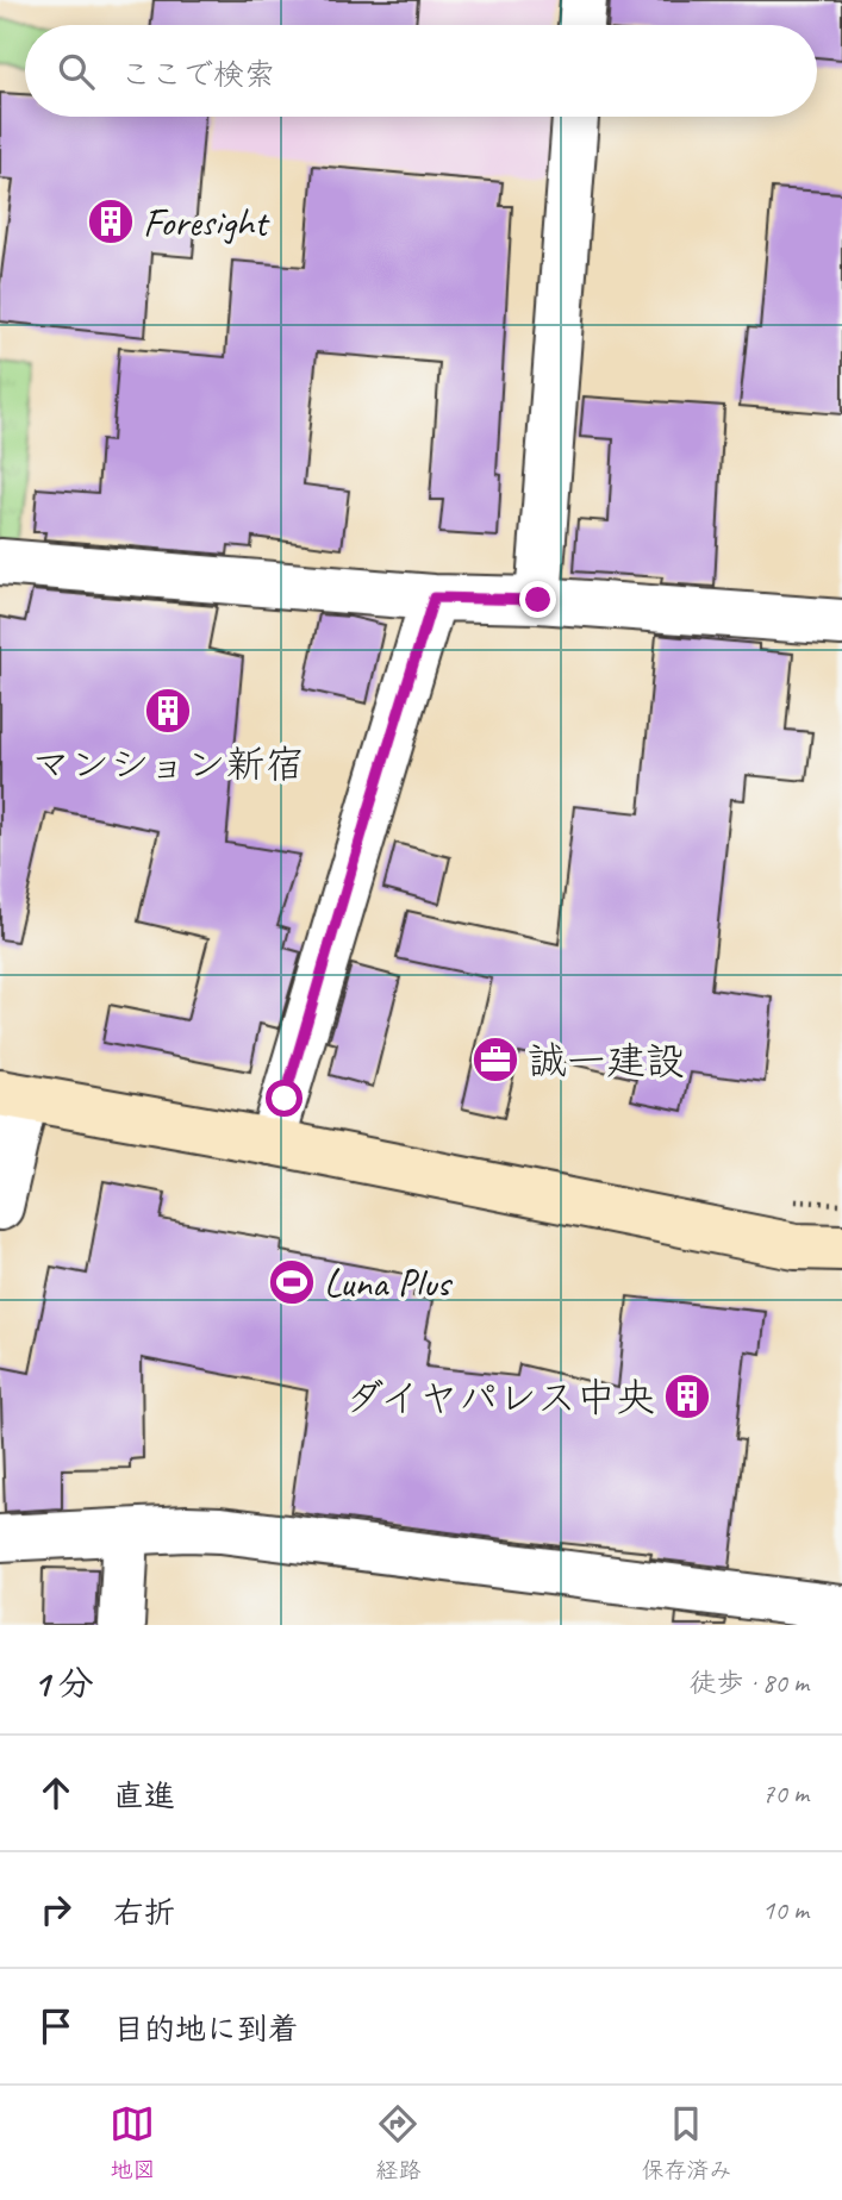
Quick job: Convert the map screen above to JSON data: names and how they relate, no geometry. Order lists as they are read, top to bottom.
{
  "places": {
    "building": ["Foresight", "マンション新宿", "ダイヤパレス中央"],
    "office": ["誠一建設"],
    "sports": ["Luna Plus"]
  },
  "page": {
    "search": "ここで検索",
    "heading": ["1 分", "徒歩 · 80 m"],
    "list": [
      ["直進", "70 m"],
      ["右折", "10 m"],
      "目的地に到着"
    ],
    "nav": ["地図", "経路", "保存済み"]
  }
}
